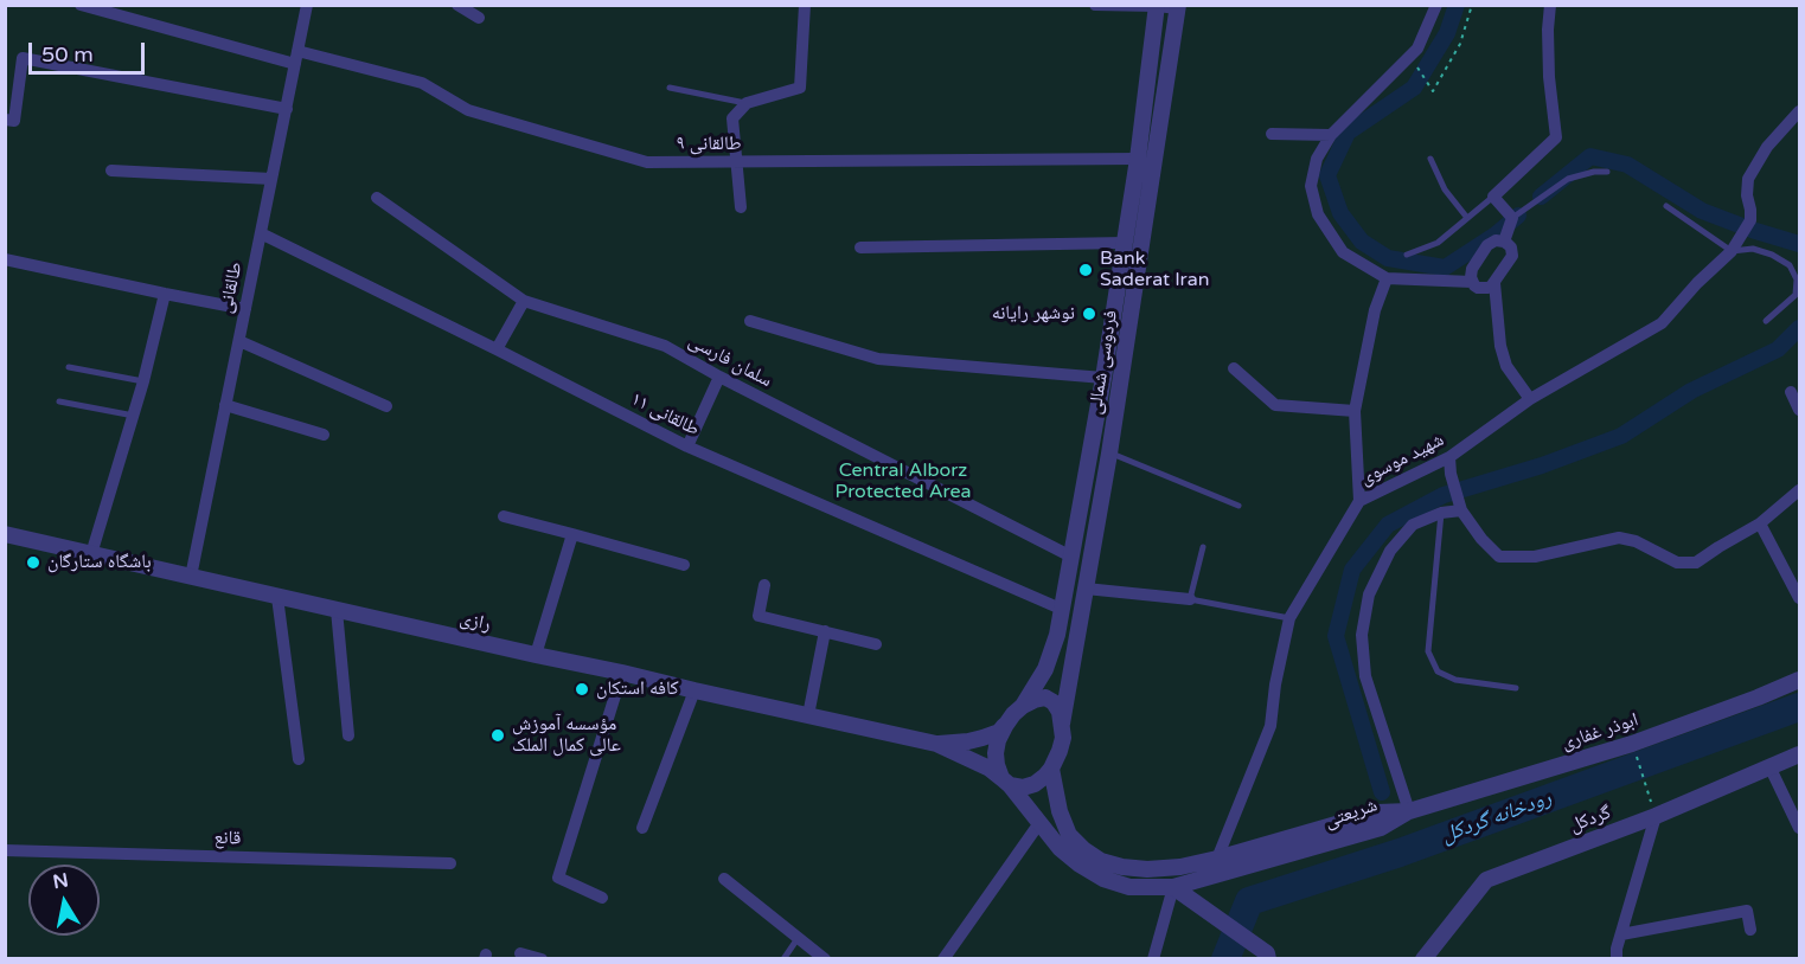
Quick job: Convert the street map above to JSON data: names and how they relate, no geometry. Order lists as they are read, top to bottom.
{
  "streets": {
    "street": [
      "طالقانی ۹",
      "طالقانی",
      "سلمان فارسی",
      "فردوسی شمالی",
      "طالقانی ۱۱",
      "شهید موسوی",
      "رازی",
      "ابوذر غفاری",
      "شریعتی",
      "گردکل",
      "قانع"
    ]
  },
  "crossings": [
    ["طالقانی ۹", "طالقانی"],
    ["طالقانی ۹", "فردوسی شمالی"],
    ["طالقانی", "طالقانی ۱۱"],
    ["طالقانی", "رازی"],
    ["سلمان فارسی", "فردوسی شمالی"],
    ["فردوسی شمالی", "طالقانی ۱۱"],
    ["فردوسی شمالی", "شریعتی"],
    ["شهید موسوی", "شریعتی"],
    ["ابوذر غفاری", "شریعتی"]
  ],
  "water": ["رودخانه گردکل"],
  "parks": ["Central Alborz Protected Area"],
  "places": [
    "Bank Saderat Iran",
    "نوشهر رایانه",
    "باشگاه ستارگان",
    "کافه استکان",
    "مؤسسه آموزش عالی کمال الملک"
  ],
  "scale_bar": "50 m",
  "north": "top"
}
